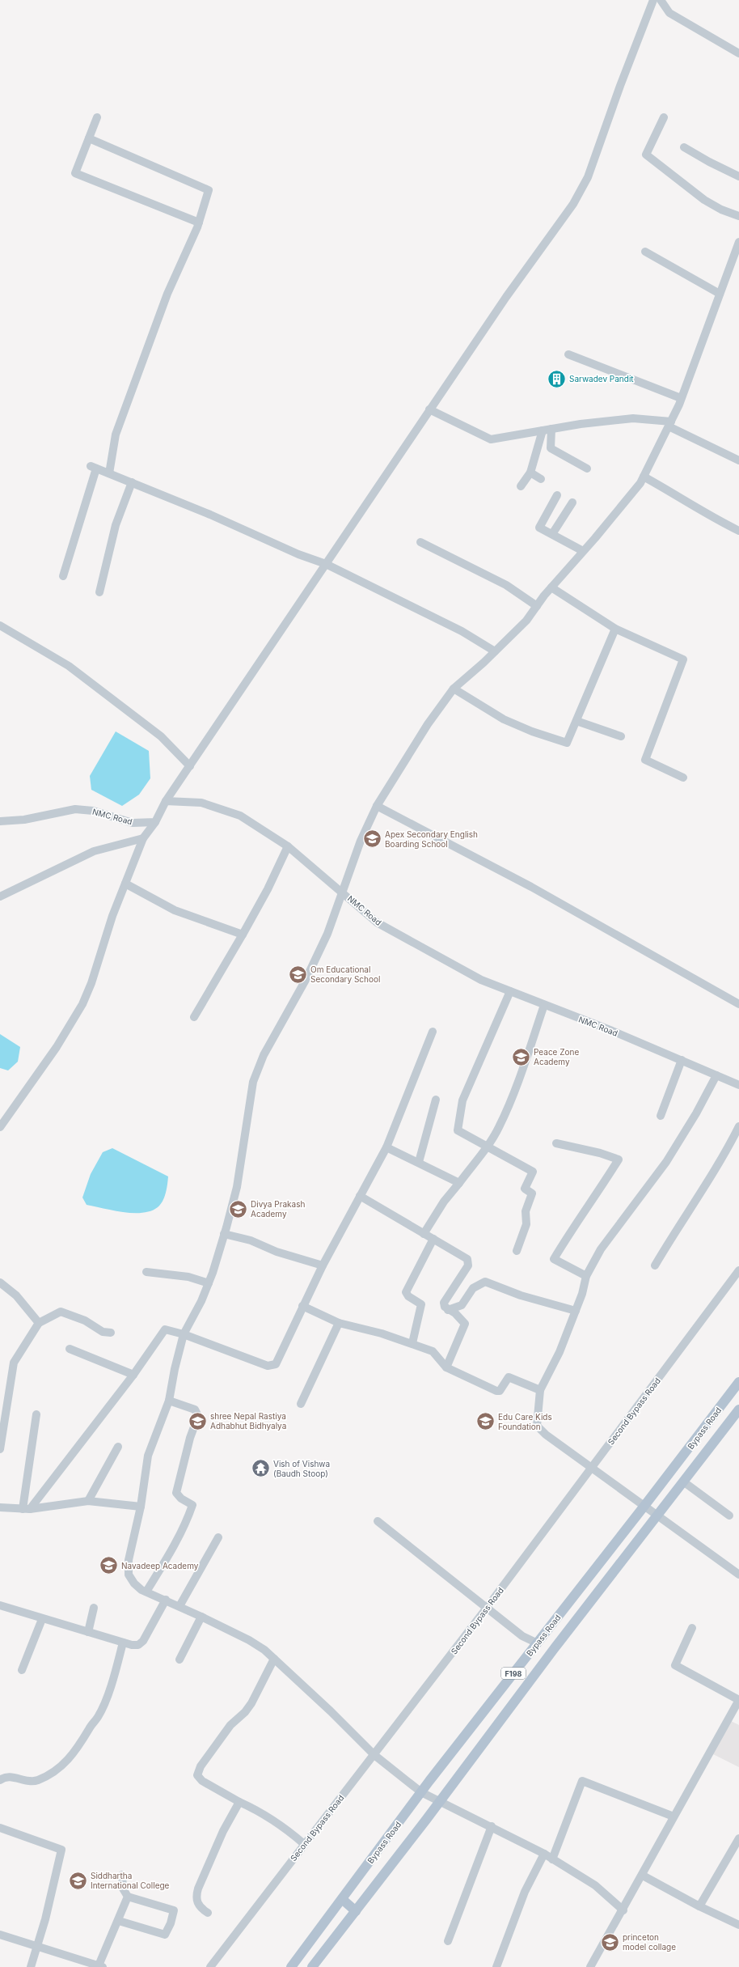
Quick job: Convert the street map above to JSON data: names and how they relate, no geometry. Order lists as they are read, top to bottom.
{
  "streets": {
    "main road": ["Bypass Road", "F198"],
    "street": ["NMC Road", "Second Bypass Road"]
  },
  "places": {
    "building": ["Sarwadev Pandit"],
    "school or university": [
      "Apex Secondary English Boarding School",
      "Om Educational Secondary School",
      "Peace Zone Academy",
      "Divya Prakash Academy",
      "shree Nepal Rastiya Adhabhut Bidhyalya",
      "Edu Care Kids Foundation",
      "Navadeep Academy",
      "Siddhartha International College",
      "princeton model collage"
    ],
    "temple": ["Vish of Vishwa (Baudh Stoop)"]
  }
}
